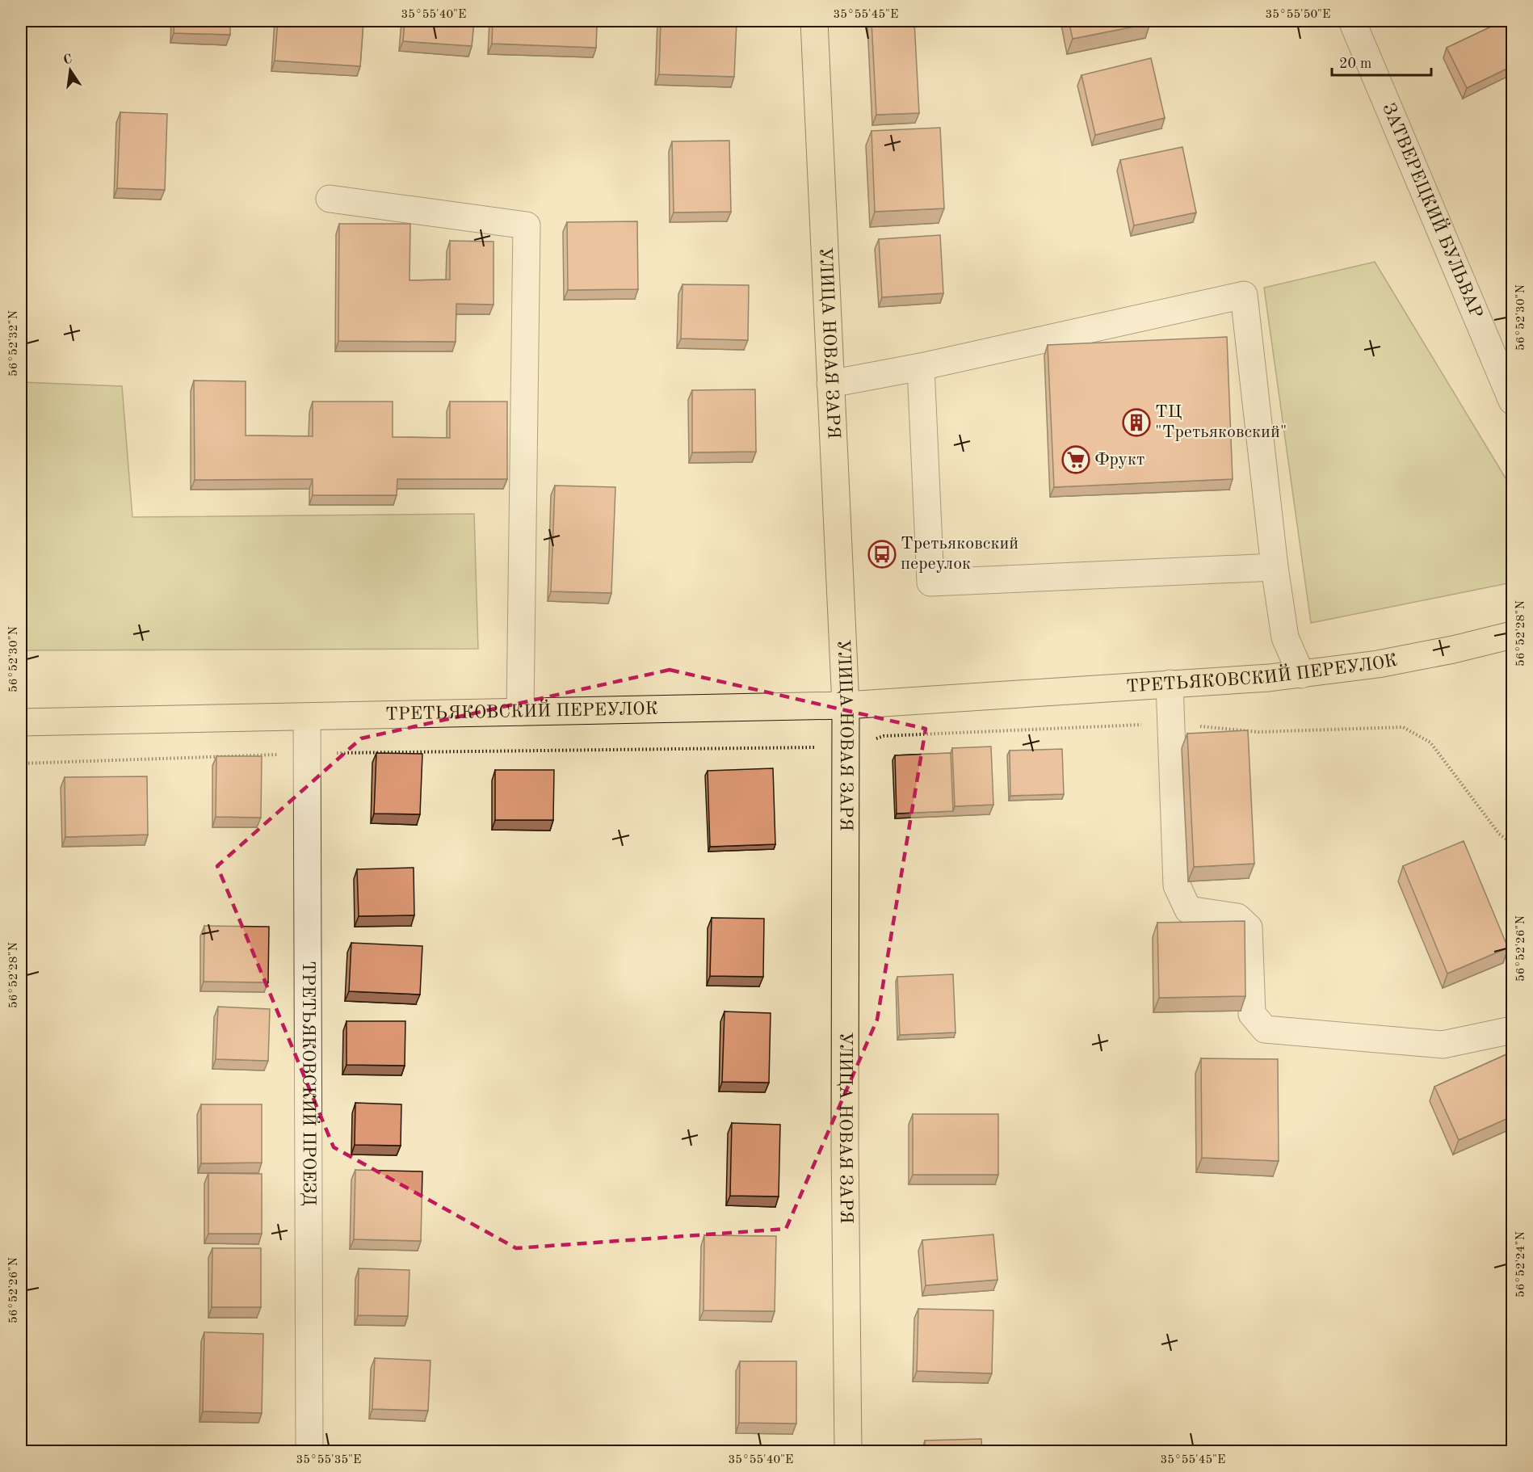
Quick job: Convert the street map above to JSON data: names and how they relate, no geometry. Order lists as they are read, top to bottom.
{
  "streets": {
    "main road": ["УЛИЦА НОВАЯ ЗАРЯ", "ТРЕТЬЯКОВСКИЙ ПЕРЕУЛОК"],
    "street": ["ЗАТВЕРЕЦКИЙ БУЛЬВАР", "ТРЕТЬЯКОВСКИЙ ПРОЕЗД"]
  },
  "crossings": [
    ["УЛИЦА НОВАЯ ЗАРЯ", "ТРЕТЬЯКОВСКИЙ ПЕРЕУЛОК"],
    ["ТРЕТЬЯКОВСКИЙ ПЕРЕУЛОК", "ТРЕТЬЯКОВСКИЙ ПРОЕЗД"]
  ],
  "places": {
    "building": ["ТЦ \"Третьяковский\""],
    "supermarket": ["Фрукт"],
    "bus stop": ["Третьяковский переулок"]
  },
  "scale_bar": "20 m",
  "north": "top",
  "coordinates": [
    "35°55'40\"E",
    "35°55'45\"E",
    "35°55'50\"E",
    "56°52'30\"N",
    "56°52'32\"N",
    "56°52'28\"N",
    "56°52'26\"N",
    "56°52'24\"N",
    "35°55'35\"E"
  ]
}
